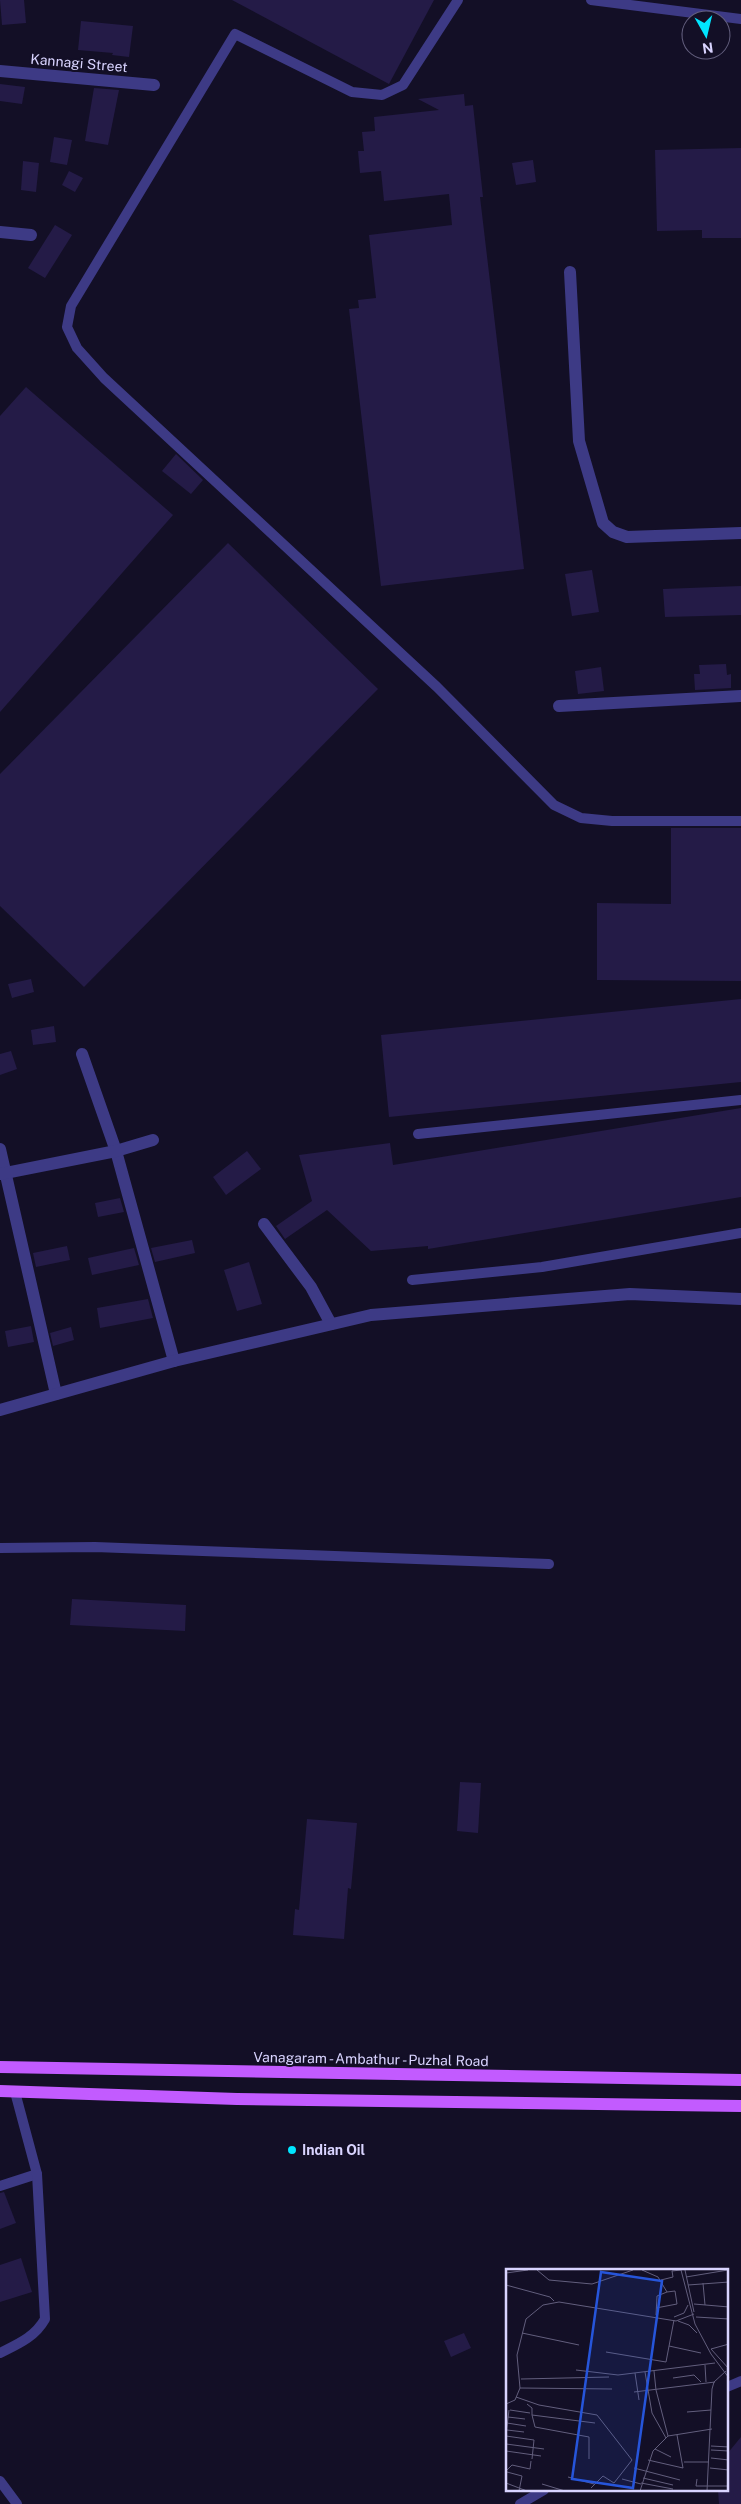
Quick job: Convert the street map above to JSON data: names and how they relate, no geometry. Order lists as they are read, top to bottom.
{
  "streets": {
    "main road": ["Vanagaram - Ambathur - Puzhal Road"],
    "street": ["Kannagi Street"]
  },
  "places": ["Indian Oil"],
  "north": "bottom"
}
